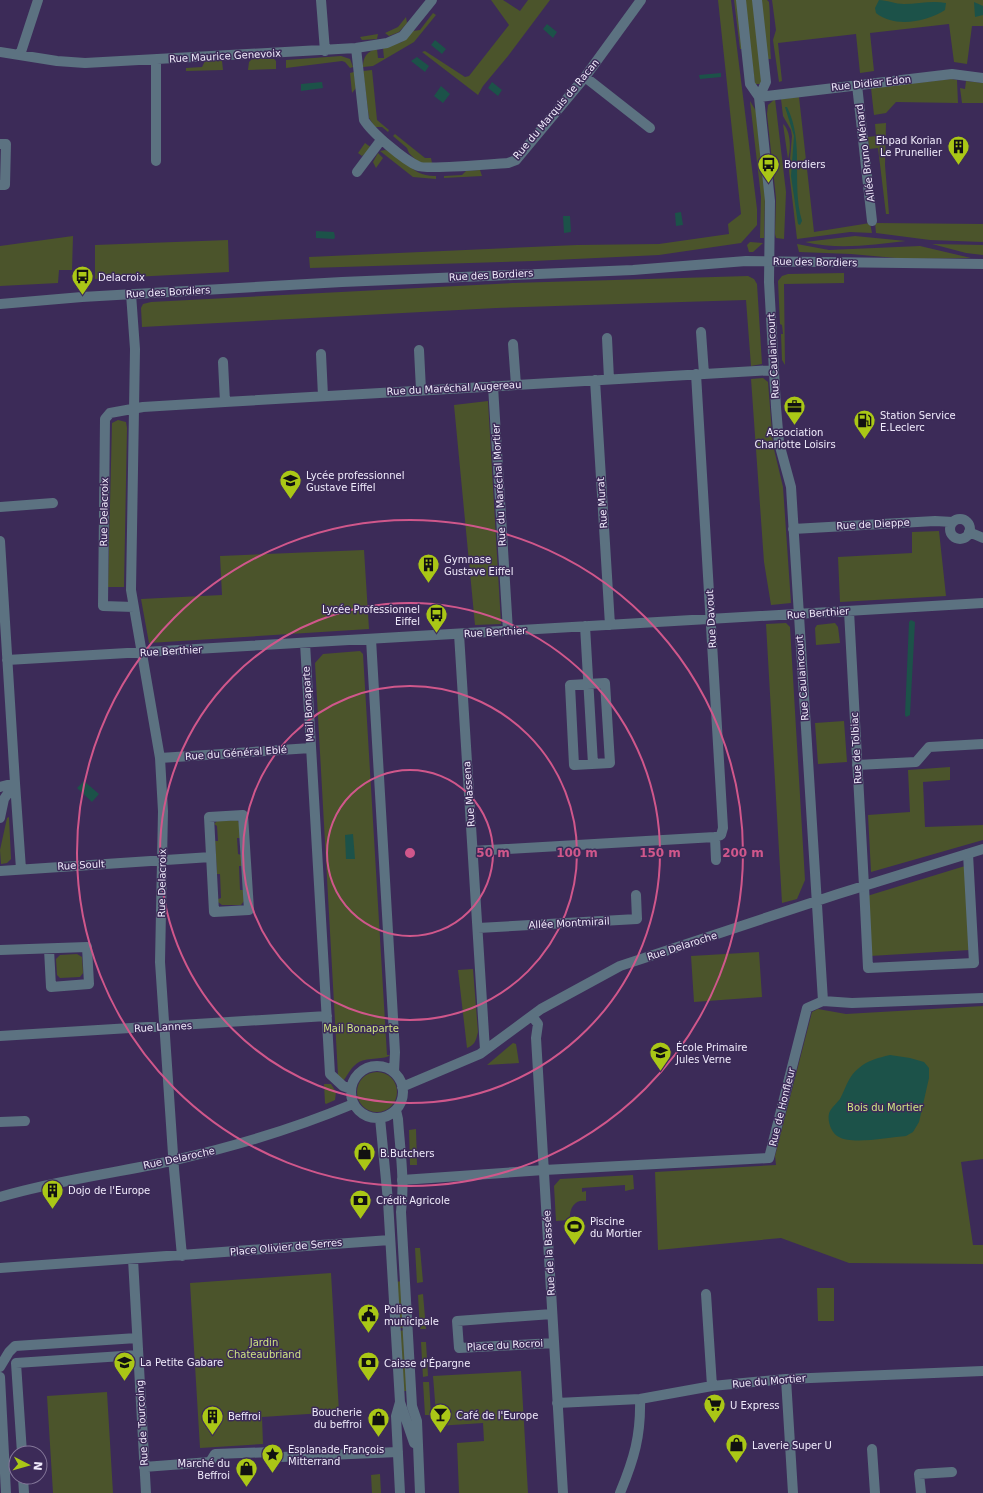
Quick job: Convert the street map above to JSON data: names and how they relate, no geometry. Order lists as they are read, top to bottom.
{
  "streets": {
    "street": [
      "Rue Maurice Genevoix",
      "Rue Didier Edon",
      "Rue du Marquis de Racan",
      "Allée Bruno Ménard",
      "Rue des Bordiers",
      "Rue Caulaincourt",
      "Rue du Maréchal Augereau",
      "Rue du Maréchal Mortier",
      "Rue Murat",
      "Rue Delacroix",
      "Rue de Dieppe",
      "Rue Berthier",
      "Rue Davout",
      "Mail Bonaparte",
      "Rue de Tolbiac",
      "Rue du Général Eblé",
      "Rue Massena",
      "Rue Soult",
      "Allée Montmirail",
      "Rue Delaroche",
      "Rue Lannes",
      "Rue de Honfleur",
      "Place Olivier de Serres",
      "Rue de la Bassée",
      "Place du Rocroi",
      "Rue du Mortier",
      "Rue de Tourcoing"
    ]
  },
  "crossings": [
    ["Rue Maurice Genevoix", "Rue du Marquis de Racan"],
    ["Rue Didier Edon", "Allée Bruno Ménard"],
    ["Rue Didier Edon", "Rue Caulaincourt"],
    ["Rue des Bordiers", "Rue Caulaincourt"],
    ["Rue des Bordiers", "Rue Delacroix"],
    ["Rue Caulaincourt", "Rue du Maréchal Augereau"],
    ["Rue Caulaincourt", "Rue de Dieppe"],
    ["Rue Caulaincourt", "Rue Berthier"],
    ["Rue Caulaincourt", "Rue Delaroche"],
    ["Rue Caulaincourt", "Rue de Honfleur"],
    ["Rue du Maréchal Augereau", "Rue du Maréchal Mortier"],
    ["Rue du Maréchal Augereau", "Rue Murat"],
    ["Rue du Maréchal Augereau", "Rue Delacroix"],
    ["Rue du Maréchal Augereau", "Rue Davout"],
    ["Rue du Maréchal Mortier", "Rue Berthier"],
    ["Rue Murat", "Rue Berthier"],
    ["Rue Delacroix", "Rue Berthier"],
    ["Rue Delacroix", "Rue du Général Eblé"],
    ["Rue Delacroix", "Rue Soult"],
    ["Rue Delacroix", "Rue Delaroche"],
    ["Rue Delacroix", "Rue Lannes"],
    ["Rue Berthier", "Rue Davout"],
    ["Rue Berthier", "Mail Bonaparte"],
    ["Rue Berthier", "Rue de Tolbiac"],
    ["Rue Berthier", "Rue Massena"],
    ["Mail Bonaparte", "Rue du Général Eblé"],
    ["Mail Bonaparte", "Rue Delaroche"],
    ["Mail Bonaparte", "Rue Lannes"],
    ["Rue de Tolbiac", "Rue Delaroche"],
    ["Rue Massena", "Allée Montmirail"],
    ["Rue Massena", "Rue Delaroche"],
    ["Rue Delaroche", "Rue de la Bassée"],
    ["Rue de Honfleur", "Rue de la Bassée"],
    ["Rue de la Bassée", "Place du Rocroi"],
    ["Rue de la Bassée", "Rue du Mortier"]
  ],
  "parks": ["Mail Bonaparte", "Bois du Mortier", "Jardin Chateaubriand"],
  "places": {
    "building": [
      "Ehpad Korian Le Prunellier",
      "Gymnase Gustave Eiffel",
      "Dojo de l'Europe",
      "Beffroi"
    ],
    "bus stop": ["Bordiers", "Delacroix", "Lycée Professionnel Eiffel"],
    "office": ["Association Charlotte Loisirs"],
    "fuel station": ["Station Service E.Leclerc"],
    "school or university": ["Lycée professionnel Gustave Eiffel", "École Primaire Jules Verne", "La Petite Gabare"],
    "shop": [
      "B.Butchers",
      "Boucherie du beffroi",
      "Laverie Super U",
      "Marché du Beffroi"
    ],
    "bank": ["Crédit Agricole", "Caisse d'Épargne"],
    "sports": ["Piscine du Mortier"],
    "public building": ["Police municipale"],
    "supermarket": ["U Express"],
    "bar": ["Café de l'Europe"],
    "place": ["Esplanade François Mitterrand"]
  },
  "north": "right",
  "rings": [
    "50 m",
    "100 m",
    "150 m",
    "200 m"
  ]
}
